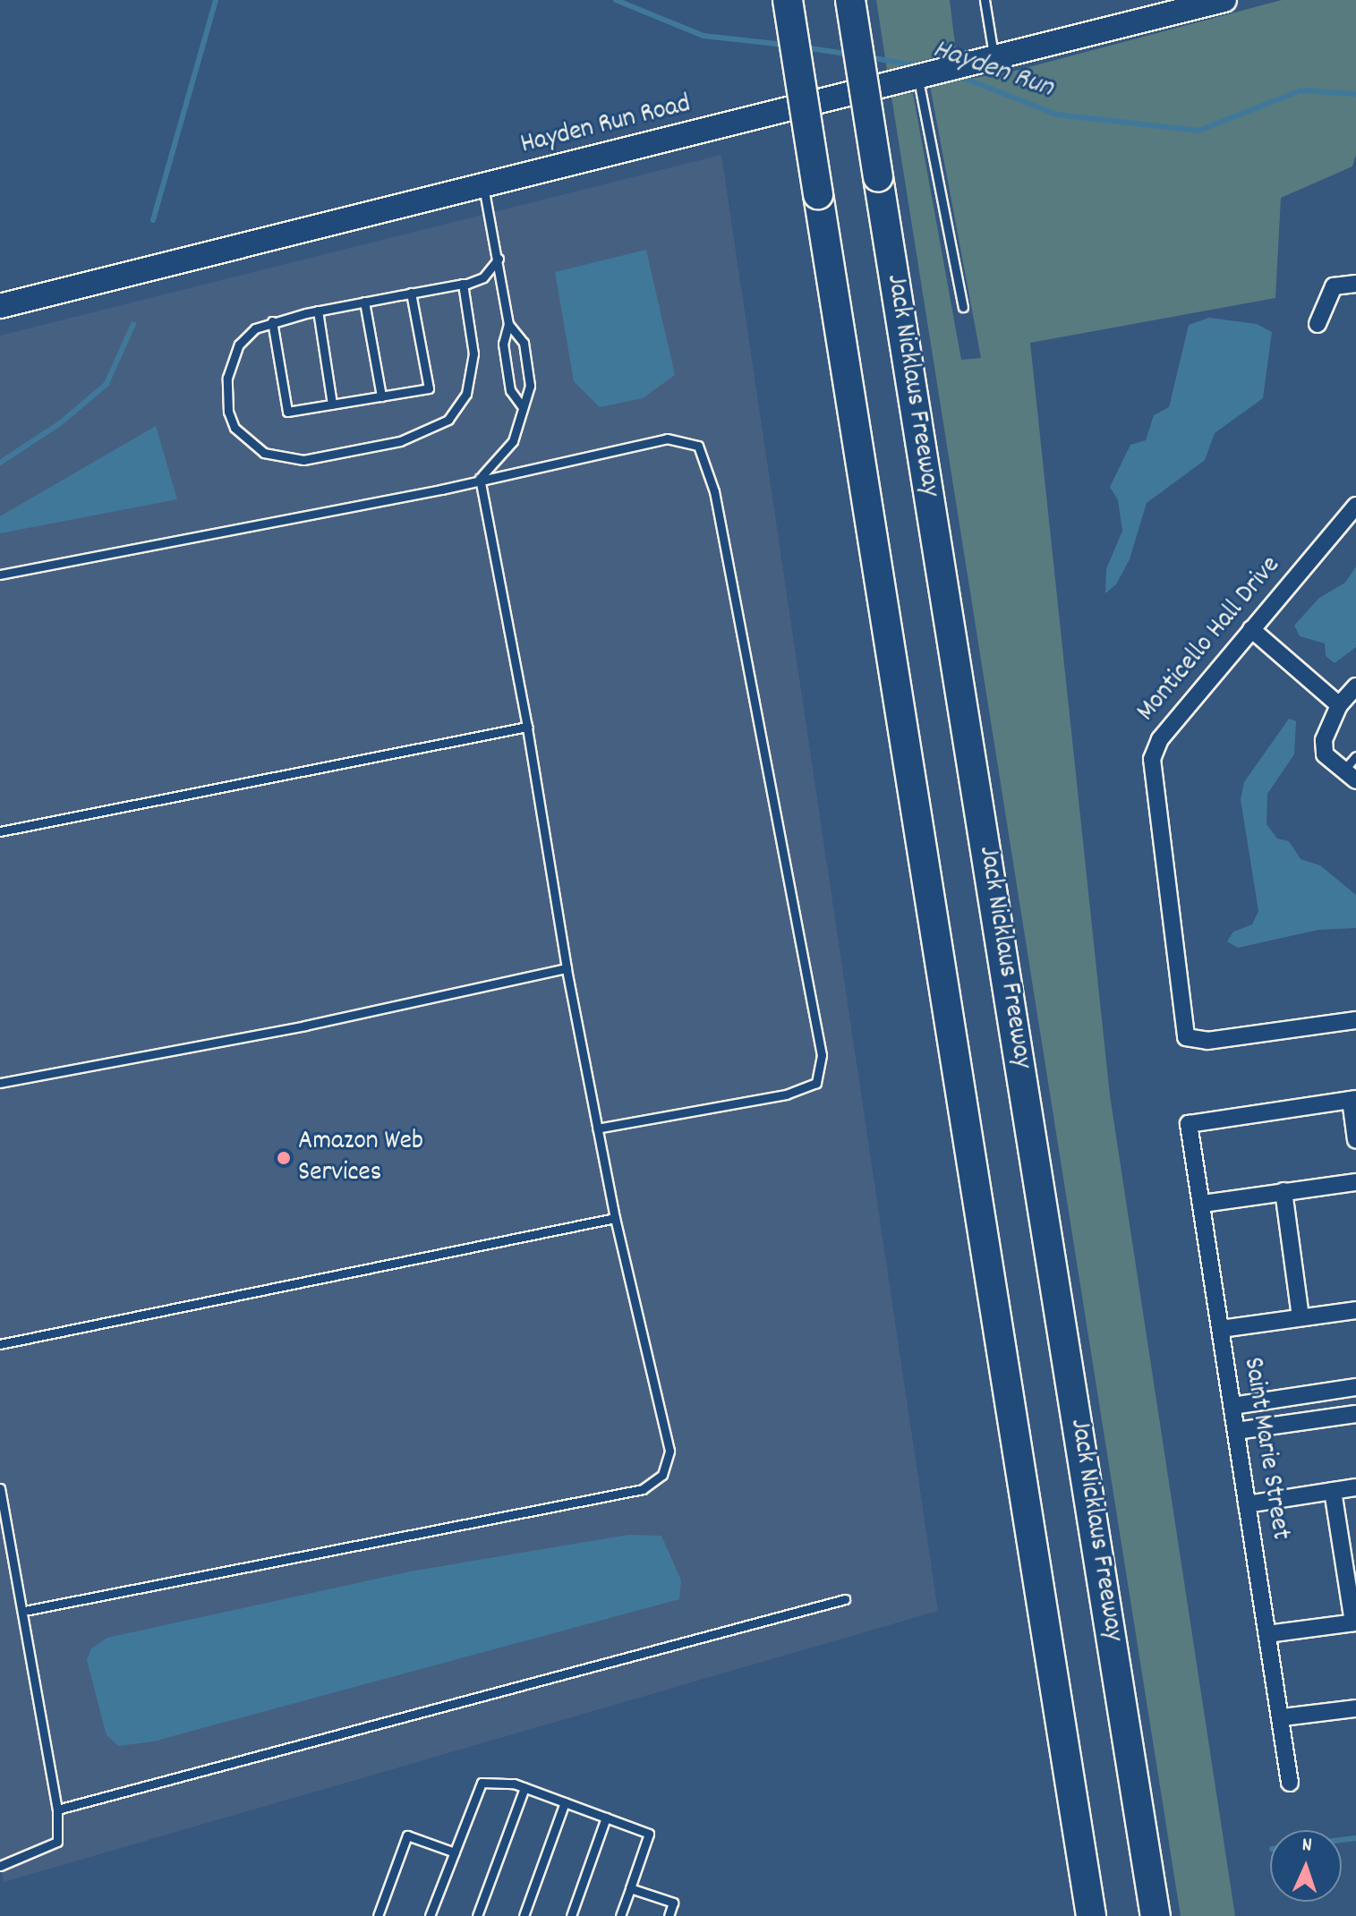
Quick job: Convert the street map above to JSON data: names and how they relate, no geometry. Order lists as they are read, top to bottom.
{
  "streets": {
    "highway": ["Jack Nicklaus Freeway"],
    "main road": ["Hayden Run Road"],
    "street": ["Monticello Hall Drive", "Saint Marie Street"]
  },
  "water": ["Hayden Run"],
  "places": ["Amazon Web Services"],
  "north": "top"
}
